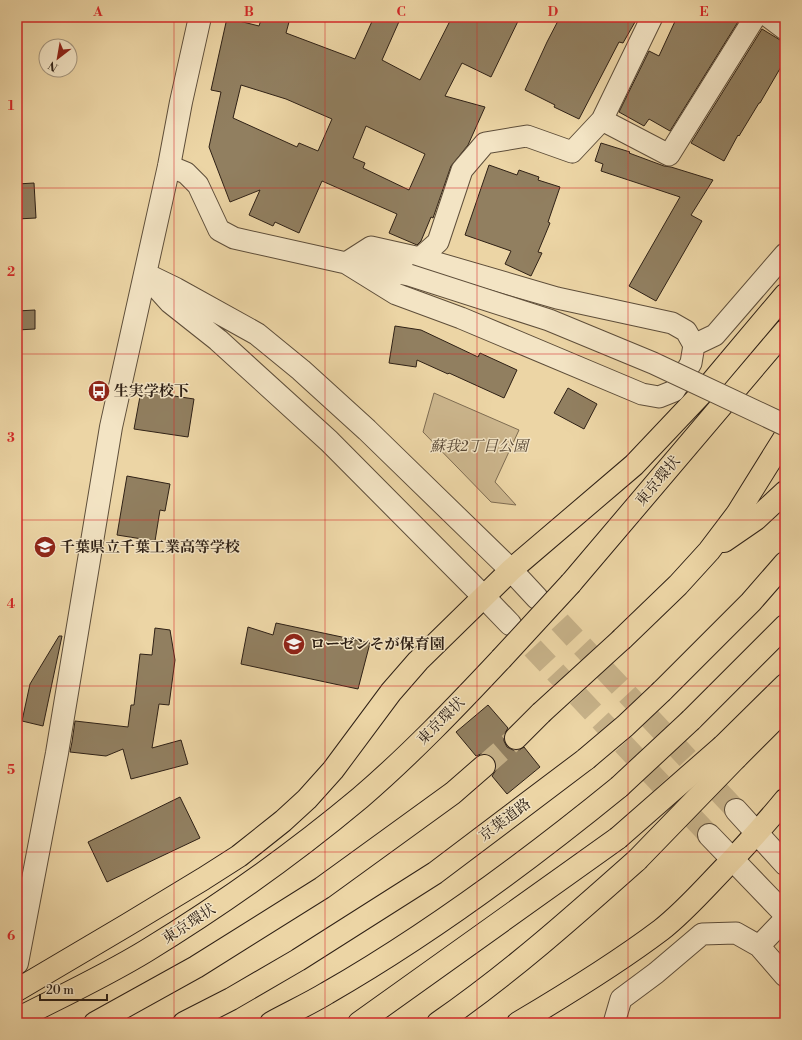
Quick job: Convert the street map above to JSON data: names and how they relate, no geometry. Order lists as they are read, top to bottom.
{
  "streets": {
    "highway": ["東京環状", "京葉道路"]
  },
  "parks": ["蘇我2丁目公園"],
  "places": {
    "bus stop": ["生実学校下"],
    "school or university": ["千葉県立千葉工業高等学校", "ローゼンそが保育園"]
  },
  "scale_bar": "20 m",
  "north": "bottom left",
  "grid": {
    "columns": [
      "A",
      "B",
      "C",
      "D",
      "E"
    ],
    "rows": [
      "1",
      "2",
      "3",
      "4",
      "5",
      "6"
    ]
  }
}
